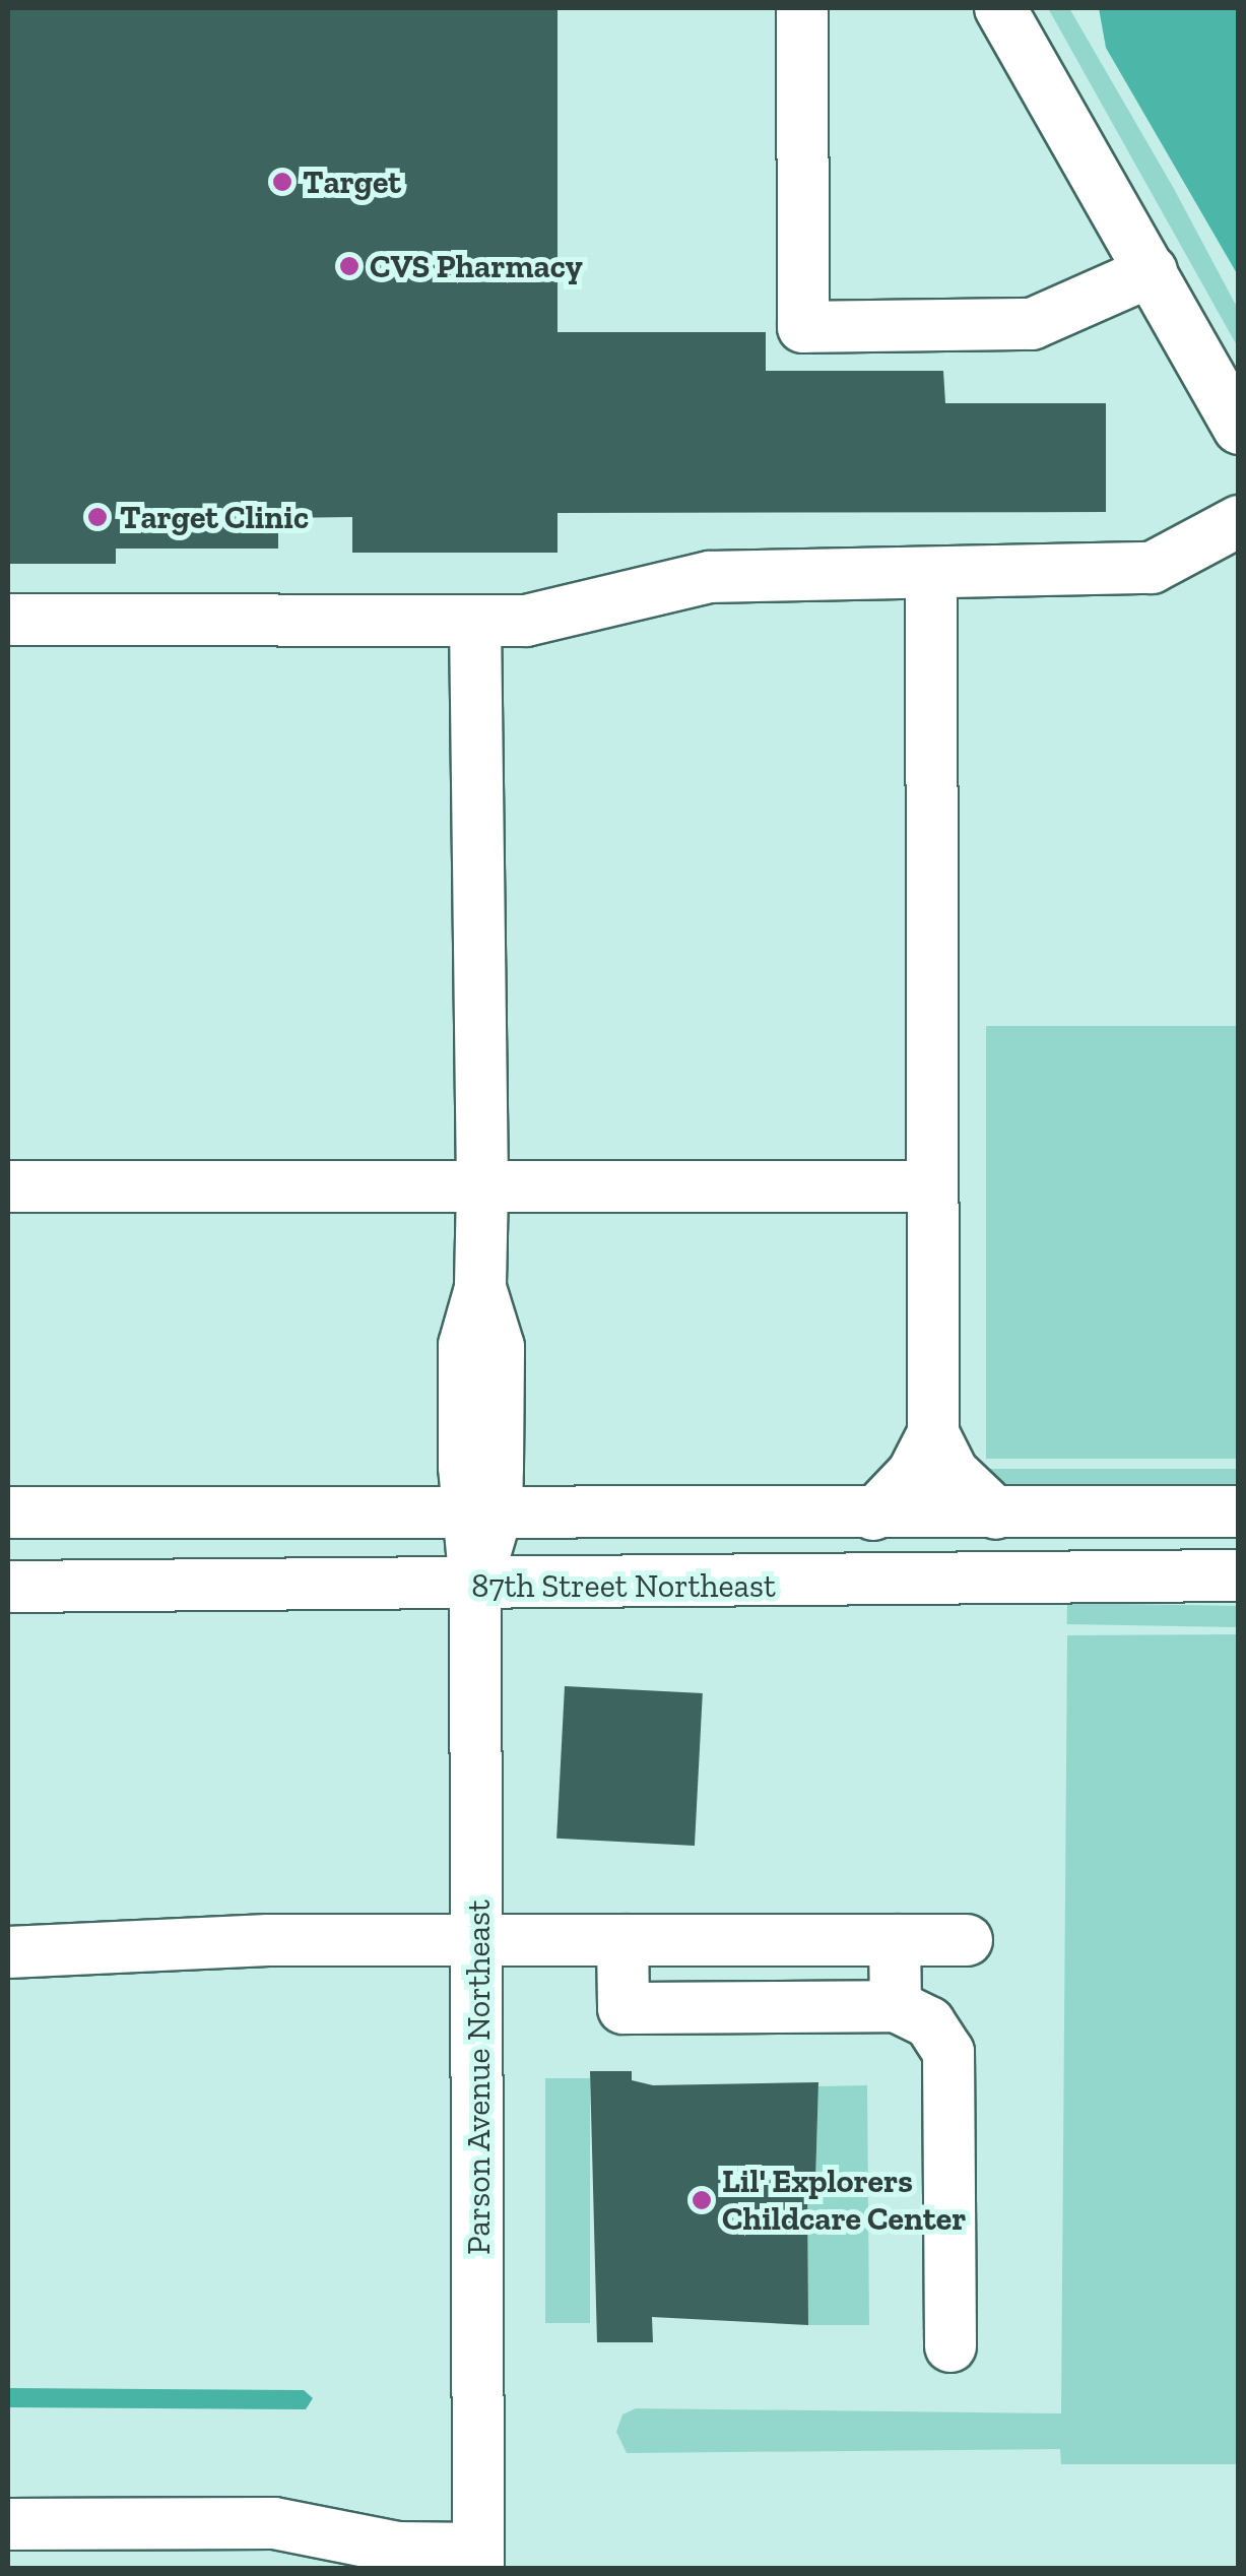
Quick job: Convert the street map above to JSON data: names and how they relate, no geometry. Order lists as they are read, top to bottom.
{
  "streets": {
    "street": ["87th Street Northeast", "Parson Avenue Northeast"]
  },
  "crossings": [
    ["87th Street Northeast", "Parson Avenue Northeast"]
  ],
  "places": [
    "Target",
    "CVS Pharmacy",
    "Target Clinic",
    "Lil' Explorers Childcare Center"
  ]
}
